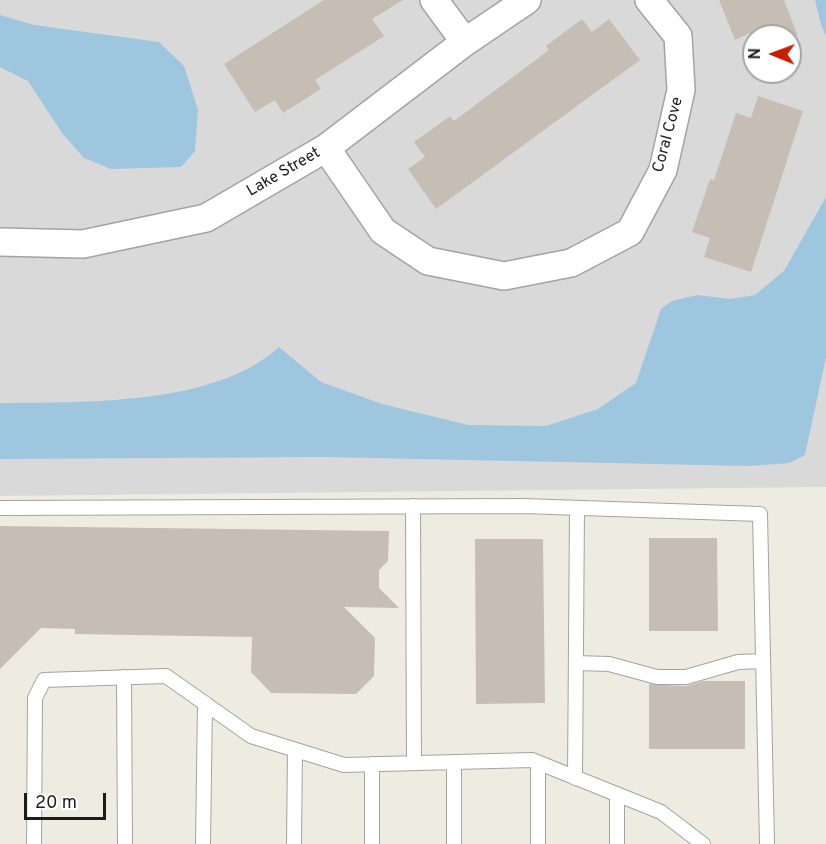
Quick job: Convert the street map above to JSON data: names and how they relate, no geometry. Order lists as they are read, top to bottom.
{
  "streets": {
    "street": ["Coral Cove", "Lake Street"]
  },
  "crossings": [
    ["Coral Cove", "Lake Street"]
  ],
  "scale_bar": "20 m",
  "north": "left"
}
